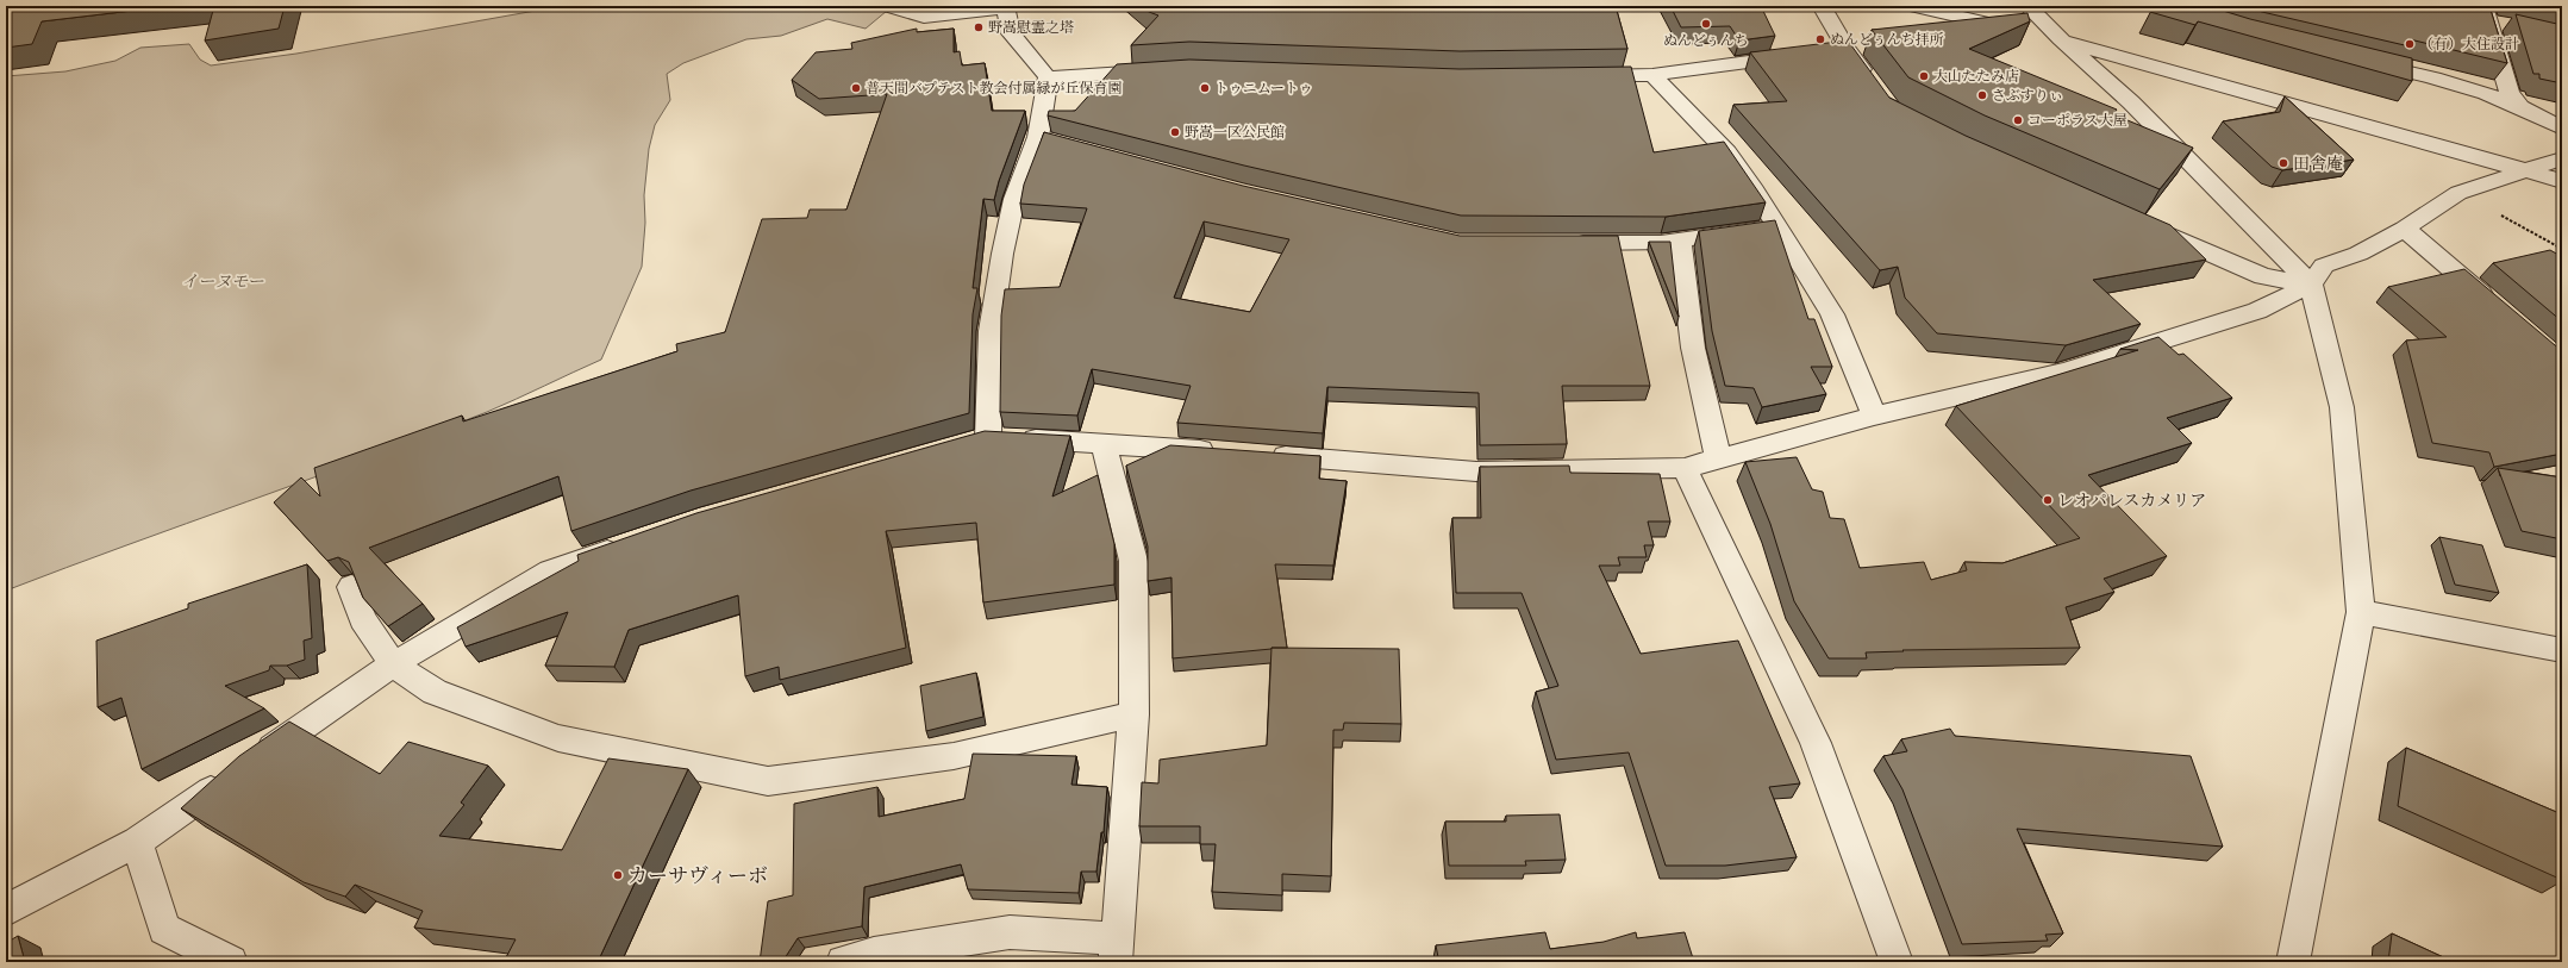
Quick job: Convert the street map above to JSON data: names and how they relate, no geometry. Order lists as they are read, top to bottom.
{
  "parks": ["イーヌモー"],
  "places": [
    "ぬんどぅんち",
    "野嵩慰霊之塔",
    "ぬんどぅんち拝所",
    "（有）大住設計",
    "大山たたみ店",
    "普天間バプテスト教会付属緑が丘保育園",
    "トゥニムートゥ",
    "さぶすりぃ",
    "コーポラス大屋",
    "野嵩一区公民館",
    "田舎庵",
    "レオパレスカメリア",
    "カーサヴィーボ"
  ]
}
